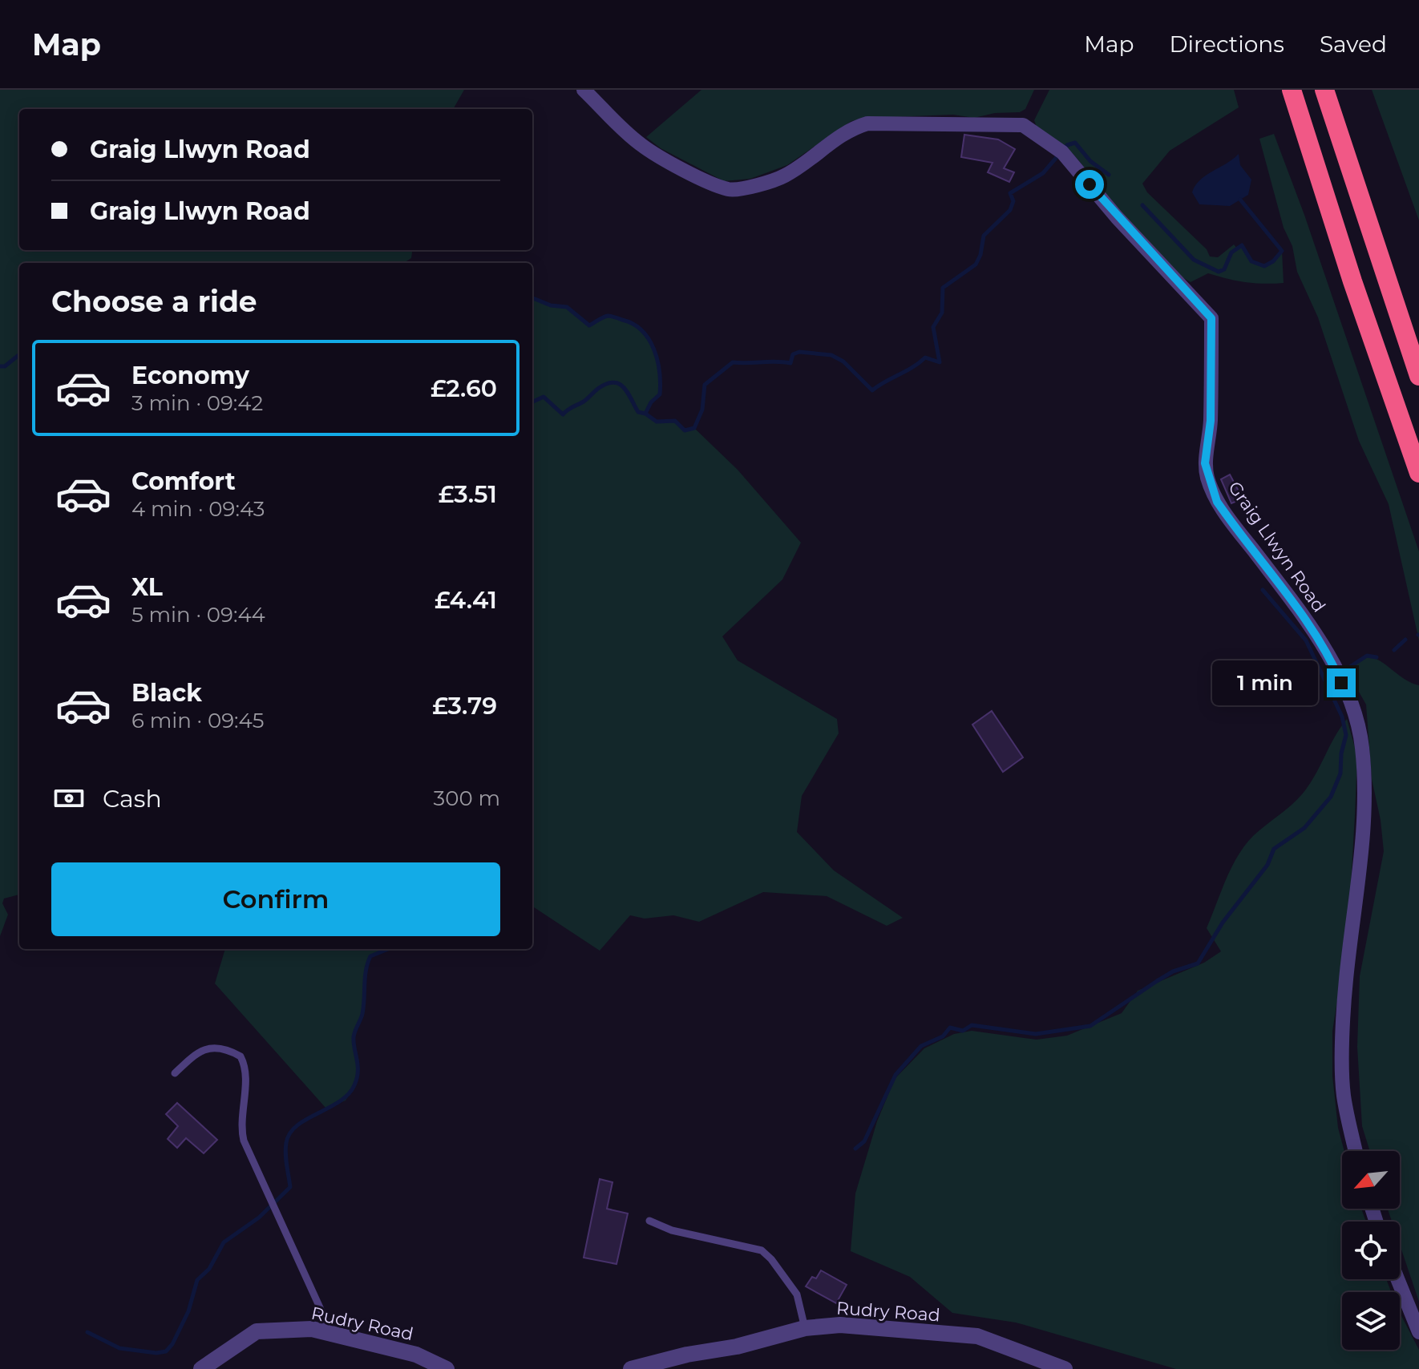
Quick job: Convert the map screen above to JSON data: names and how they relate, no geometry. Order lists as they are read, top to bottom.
{
  "streets": {
    "street": ["Graig Llwyn Road", "Rudry Road"]
  },
  "north": "bottom left",
  "page": {
    "header": "Map",
    "nav": ["Map", "Directions", "Saved"],
    "banner": ["Graig Llwyn Road", "Graig Llwyn Road"],
    "heading": "Choose a ride",
    "list": [
      {
        "name": "Economy",
        "note": "3 min · 09:42",
        "value": "£2.60"
      },
      {
        "name": "Comfort",
        "note": "4 min · 09:43",
        "value": "£3.51"
      },
      {
        "name": "XL",
        "note": "5 min · 09:44",
        "value": "£4.41"
      },
      {
        "name": "Black",
        "note": "6 min · 09:45",
        "value": "£3.79"
      }
    ],
    "bubble": "1 min",
    "pay": ["Cash", "300 m"],
    "buttons": "Confirm"
  }
}
